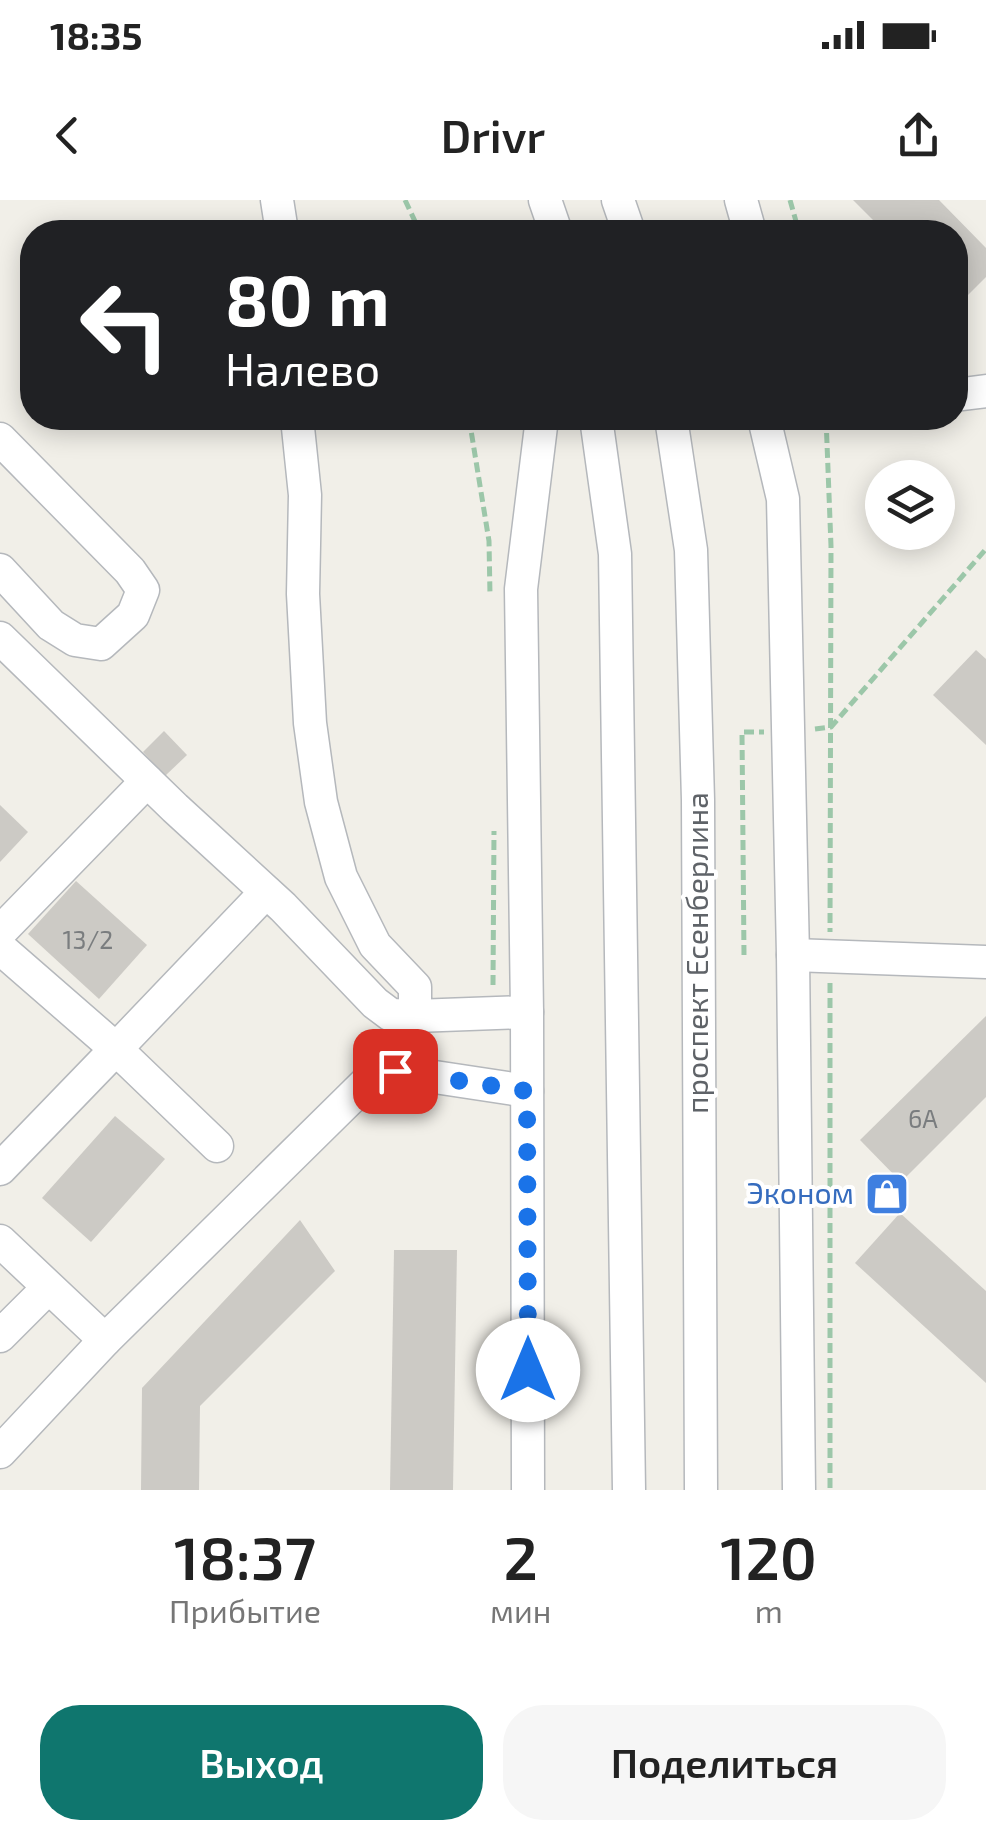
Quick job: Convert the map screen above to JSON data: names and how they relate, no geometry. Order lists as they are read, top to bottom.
{
  "streets": {
    "street": ["проспект Есенберлина"]
  },
  "places": {
    "shop": ["Эконом"]
  },
  "house_numbers": ["13/2", "6А"],
  "page": {
    "status": "18:35",
    "header": "Drivr",
    "turn": ["80 m", "Налево"],
    "eta": [
      "18:37",
      "Прибытие",
      "2",
      "мин",
      "120",
      "m"
    ],
    "buttons": ["Выход", "Поделиться"]
  }
}
